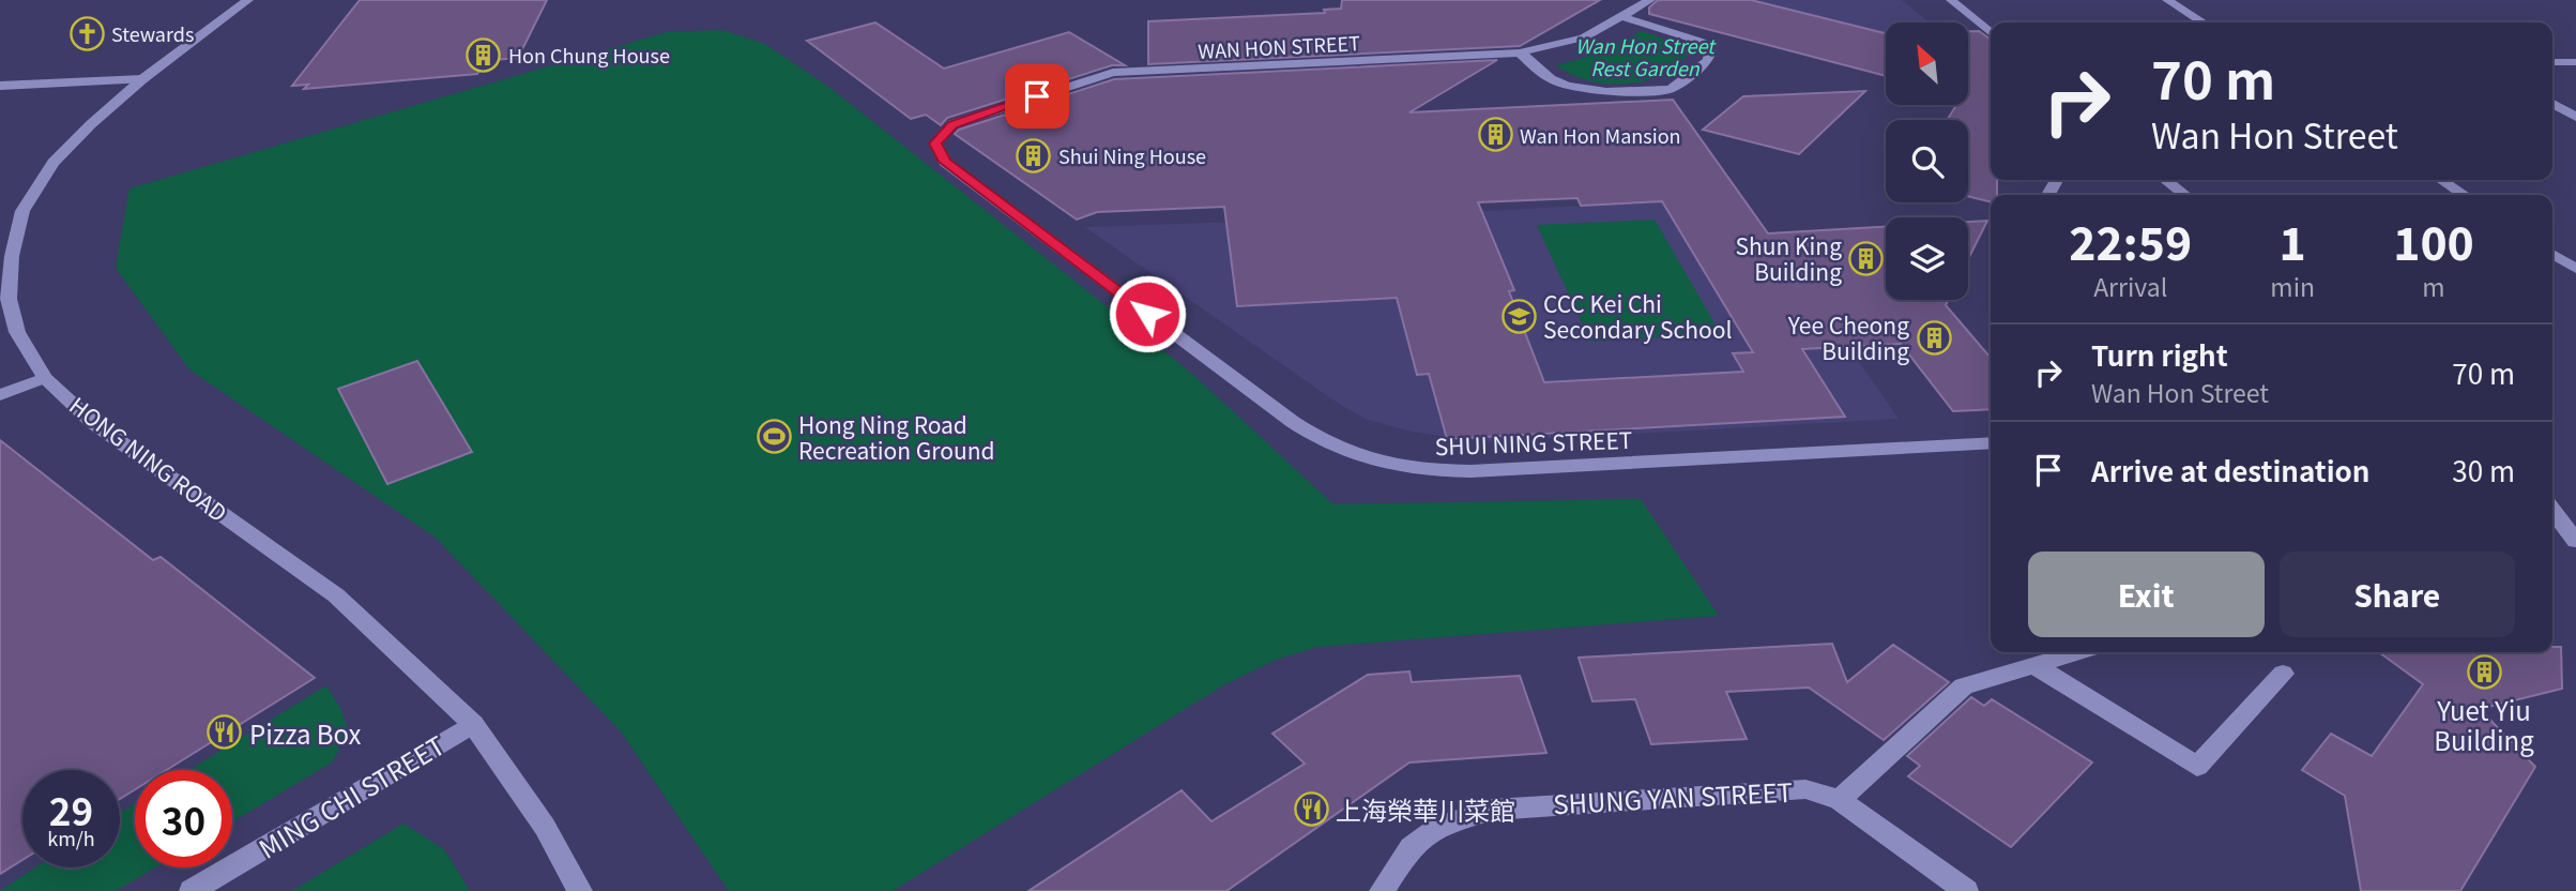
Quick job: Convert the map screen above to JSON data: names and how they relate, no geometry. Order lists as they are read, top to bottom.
{
  "streets": {
    "street": [
      "WAN HON STREET",
      "SHUI NING STREET",
      "HONG NING ROAD",
      "MING CHI STREET",
      "SHUNG YAN STREET"
    ]
  },
  "crossings": [
    ["WAN HON STREET", "SHUI NING STREET"],
    ["HONG NING ROAD", "MING CHI STREET"]
  ],
  "parks": ["Wan Hon Street Rest Garden"],
  "places": {
    "church": ["Stewards"],
    "building": [
      "Hon Chung House",
      "Wan Hon Mansion",
      "Shui Ning House",
      "Shun King Building",
      "Yee Cheong Building",
      "Yuet Yiu Building"
    ],
    "school or university": ["CCC Kei Chi Secondary School"],
    "sports": ["Hong Ning Road Recreation Ground"],
    "restaurant": ["Pizza Box", "上海榮華川菜館"]
  },
  "north": "top left",
  "page": {
    "turn": ["70 m", "Wan Hon Street"],
    "eta": [
      "22:59",
      "Arrival",
      "1",
      "min",
      "100",
      "m"
    ],
    "list": [
      {
        "name": "Turn right",
        "note": "Wan Hon Street",
        "value": "70 m"
      },
      {
        "name": "Arrive at destination",
        "value": "30 m"
      }
    ],
    "buttons": ["Exit", "Share"],
    "speed": "29 km/h",
    "limit": "30"
  }
}
